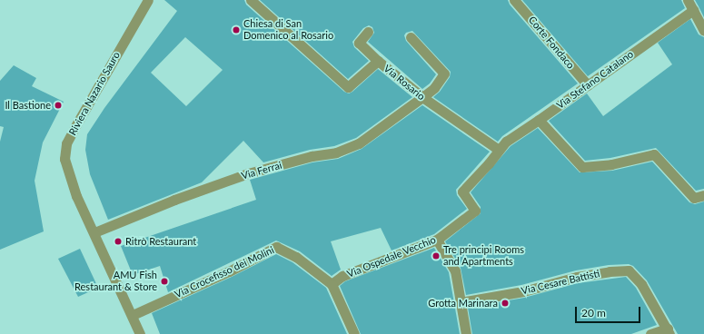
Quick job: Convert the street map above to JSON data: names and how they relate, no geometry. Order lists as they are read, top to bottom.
{
  "streets": {
    "street": [
      "Corte Fondaco",
      "Via Stefano Catalano",
      "Via Rosario",
      "Riviera Nazario Sauro",
      "Via Ferrai",
      "Via Ospedale Vecchio",
      "Via Crocefisso dei Molini",
      "Via Cesare Battisti"
    ]
  },
  "crossings": [
    ["Corte Fondaco", "Via Stefano Catalano"],
    ["Via Stefano Catalano", "Via Rosario"],
    ["Via Stefano Catalano", "Via Ospedale Vecchio"],
    ["Via Rosario", "Via Ferrai"],
    ["Via Rosario", "Via Ospedale Vecchio"],
    ["Riviera Nazario Sauro", "Via Ferrai"],
    ["Riviera Nazario Sauro", "Via Crocefisso dei Molini"],
    ["Via Ospedale Vecchio", "Via Crocefisso dei Molini"]
  ],
  "places": [
    "Chiesa di San Domenico al Rosario",
    "Il Bastione",
    "Ritrò Restaurant",
    "Tre principi Rooms and Apartments",
    "AMU Fish Restaurant & Store",
    "Grotta Marinara"
  ],
  "scale_bar": "20 m"
}
